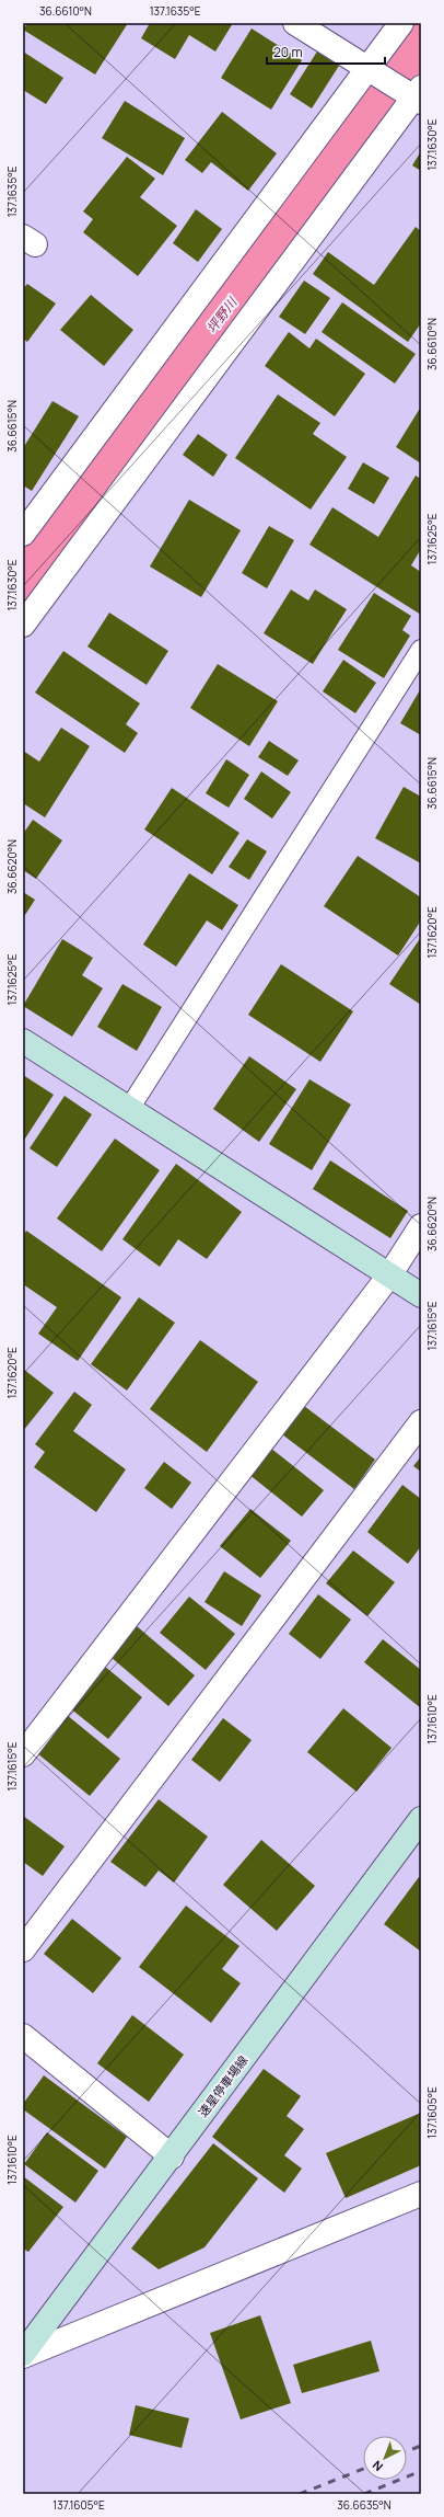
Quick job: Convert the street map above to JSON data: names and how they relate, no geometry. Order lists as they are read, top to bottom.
{
  "streets": {
    "main road": ["速星停車場線"]
  },
  "water": ["坪野川"],
  "scale_bar": "20 m",
  "north": "bottom left",
  "coordinates": [
    "36.6610°N",
    "137.1635°E",
    "137.1630°E",
    "36.6615°N",
    "137.1625°E",
    "36.6620°N",
    "137.1620°E",
    "137.1615°E",
    "137.1610°E",
    "137.1605°E",
    "36.6635°N"
  ]
}
